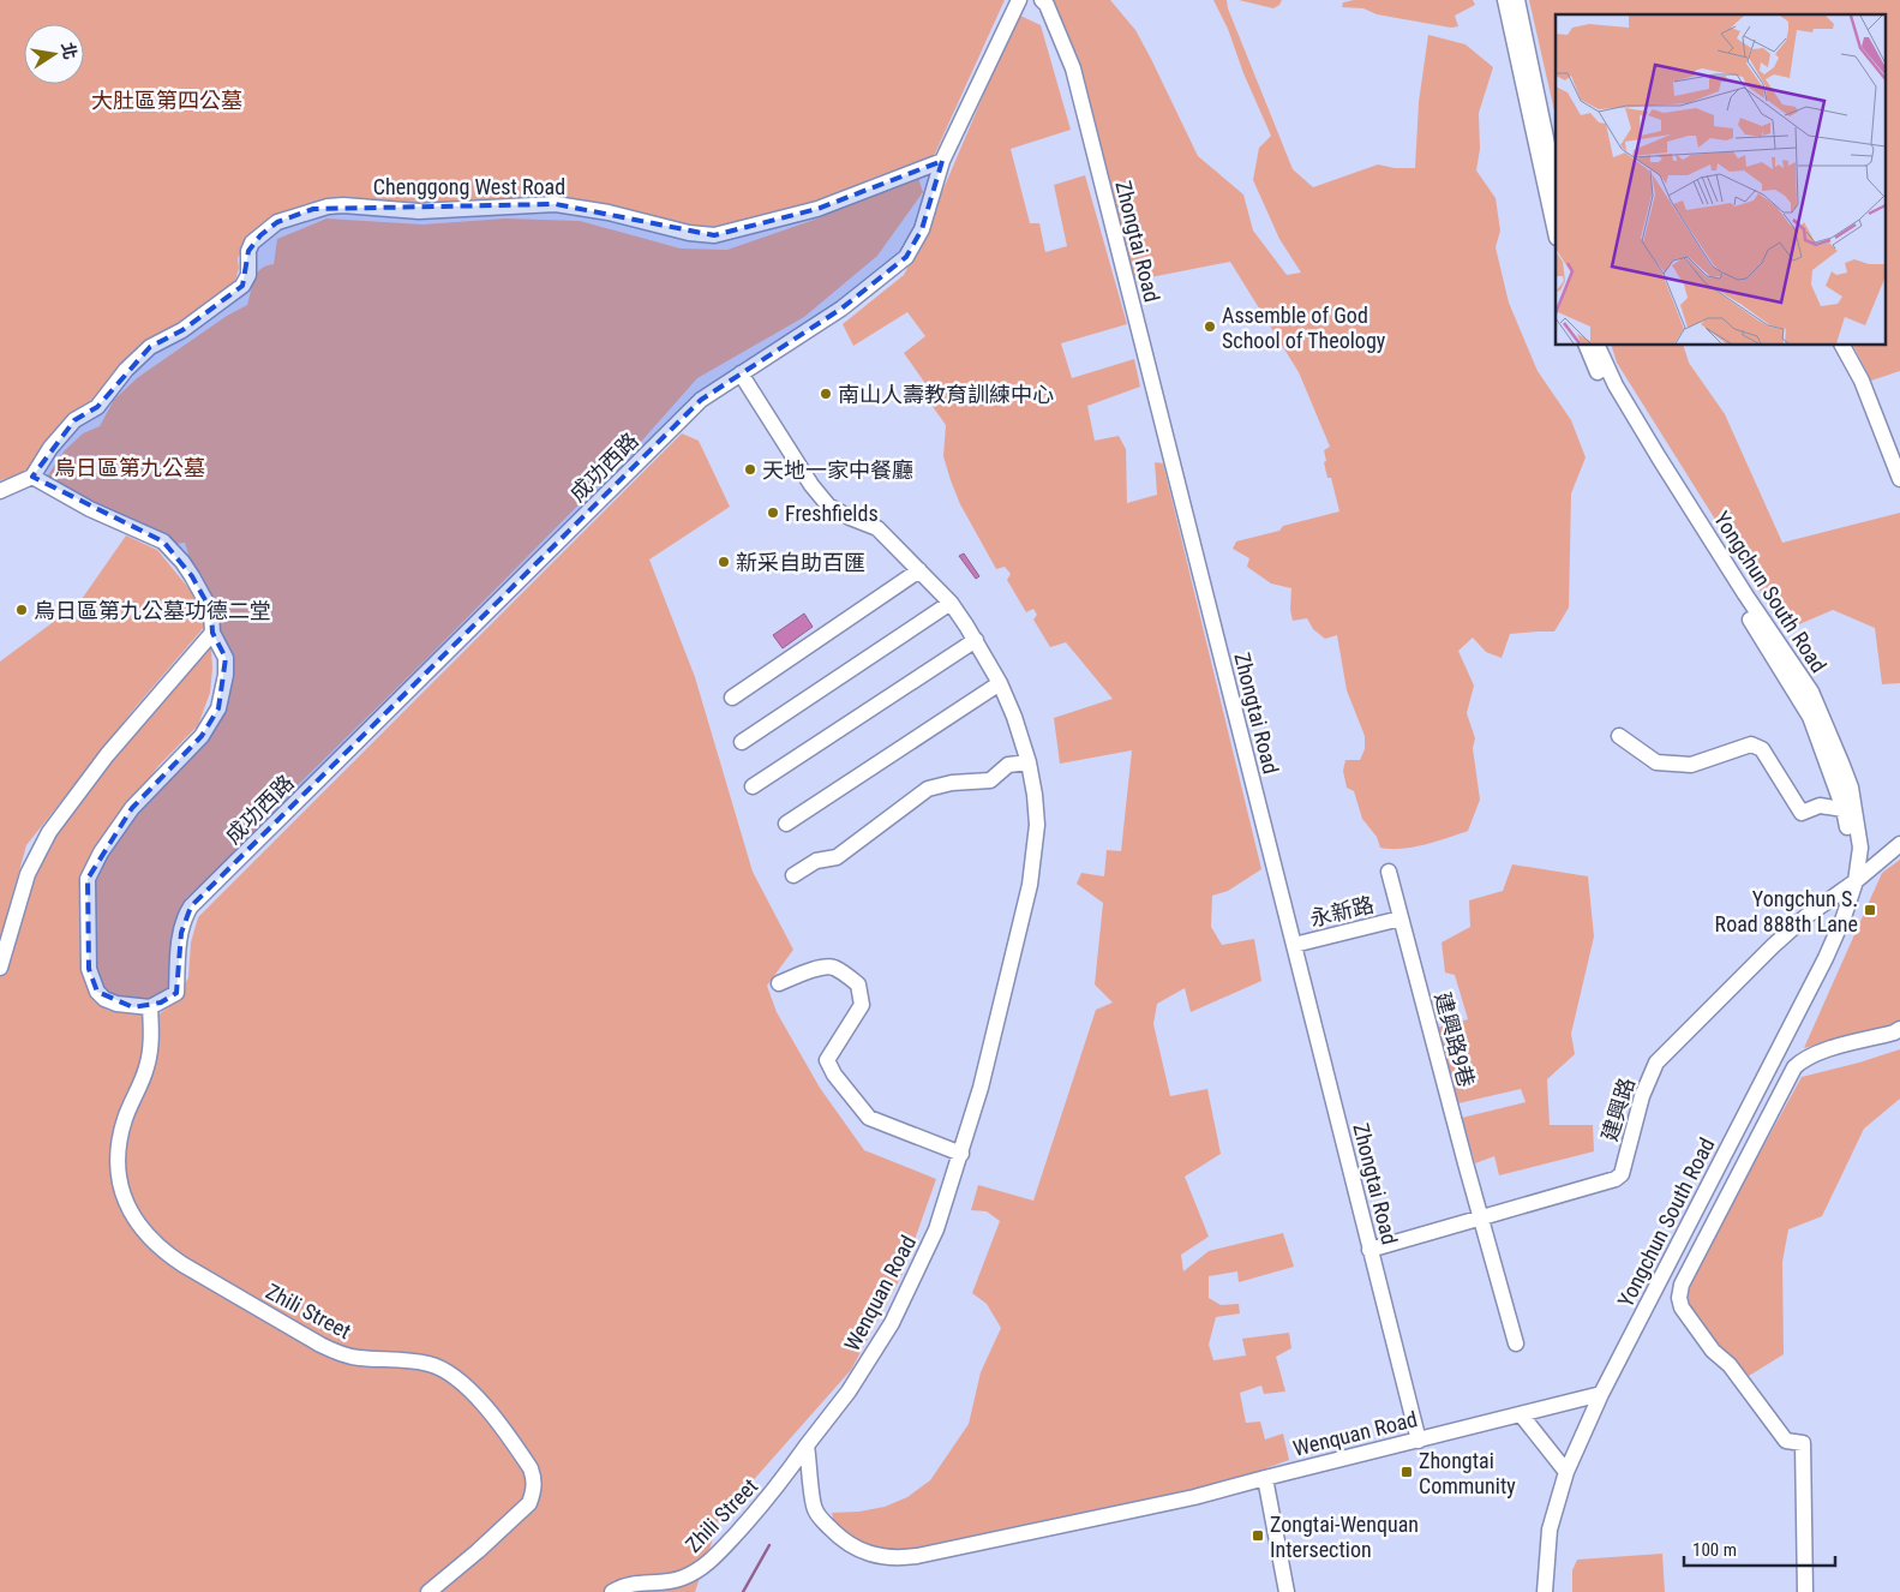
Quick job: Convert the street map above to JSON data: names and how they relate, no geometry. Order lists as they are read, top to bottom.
{
  "streets": {
    "street": [
      "Chenggong West Road",
      "Zhongtai Road",
      "成功西路",
      "Yongchun South Road",
      "永新路",
      "建興路9巷",
      "建興路",
      "Wenquan Road",
      "Zhili Street"
    ]
  },
  "crossings": [
    ["Chenggong West Road", "成功西路"],
    ["Zhongtai Road", "永新路"],
    ["Zhongtai Road", "建興路"],
    ["Zhongtai Road", "Wenquan Road"],
    ["成功西路", "Wenquan Road"],
    ["成功西路", "Zhili Street"],
    ["Yongchun South Road", "建興路"],
    ["Yongchun South Road", "Wenquan Road"],
    ["永新路", "建興路9巷"],
    ["建興路9巷", "建興路"],
    ["Wenquan Road", "Zhili Street"]
  ],
  "parks": ["大肚區第四公墓", "烏日區第九公墓"],
  "places": {
    "other": [
      "Assemble of God School of Theology",
      "南山人壽教育訓練中心",
      "天地一家中餐廳",
      "Freshfields",
      "新采自助百匯",
      "烏日區第九公墓功德二堂"
    ],
    "transit": ["Yongchun S. Road 888th Lane", "Zhongtai Community", "Zongtai-Wenquan Intersection"]
  },
  "scale_bar": "100 m",
  "north": "right"
}
